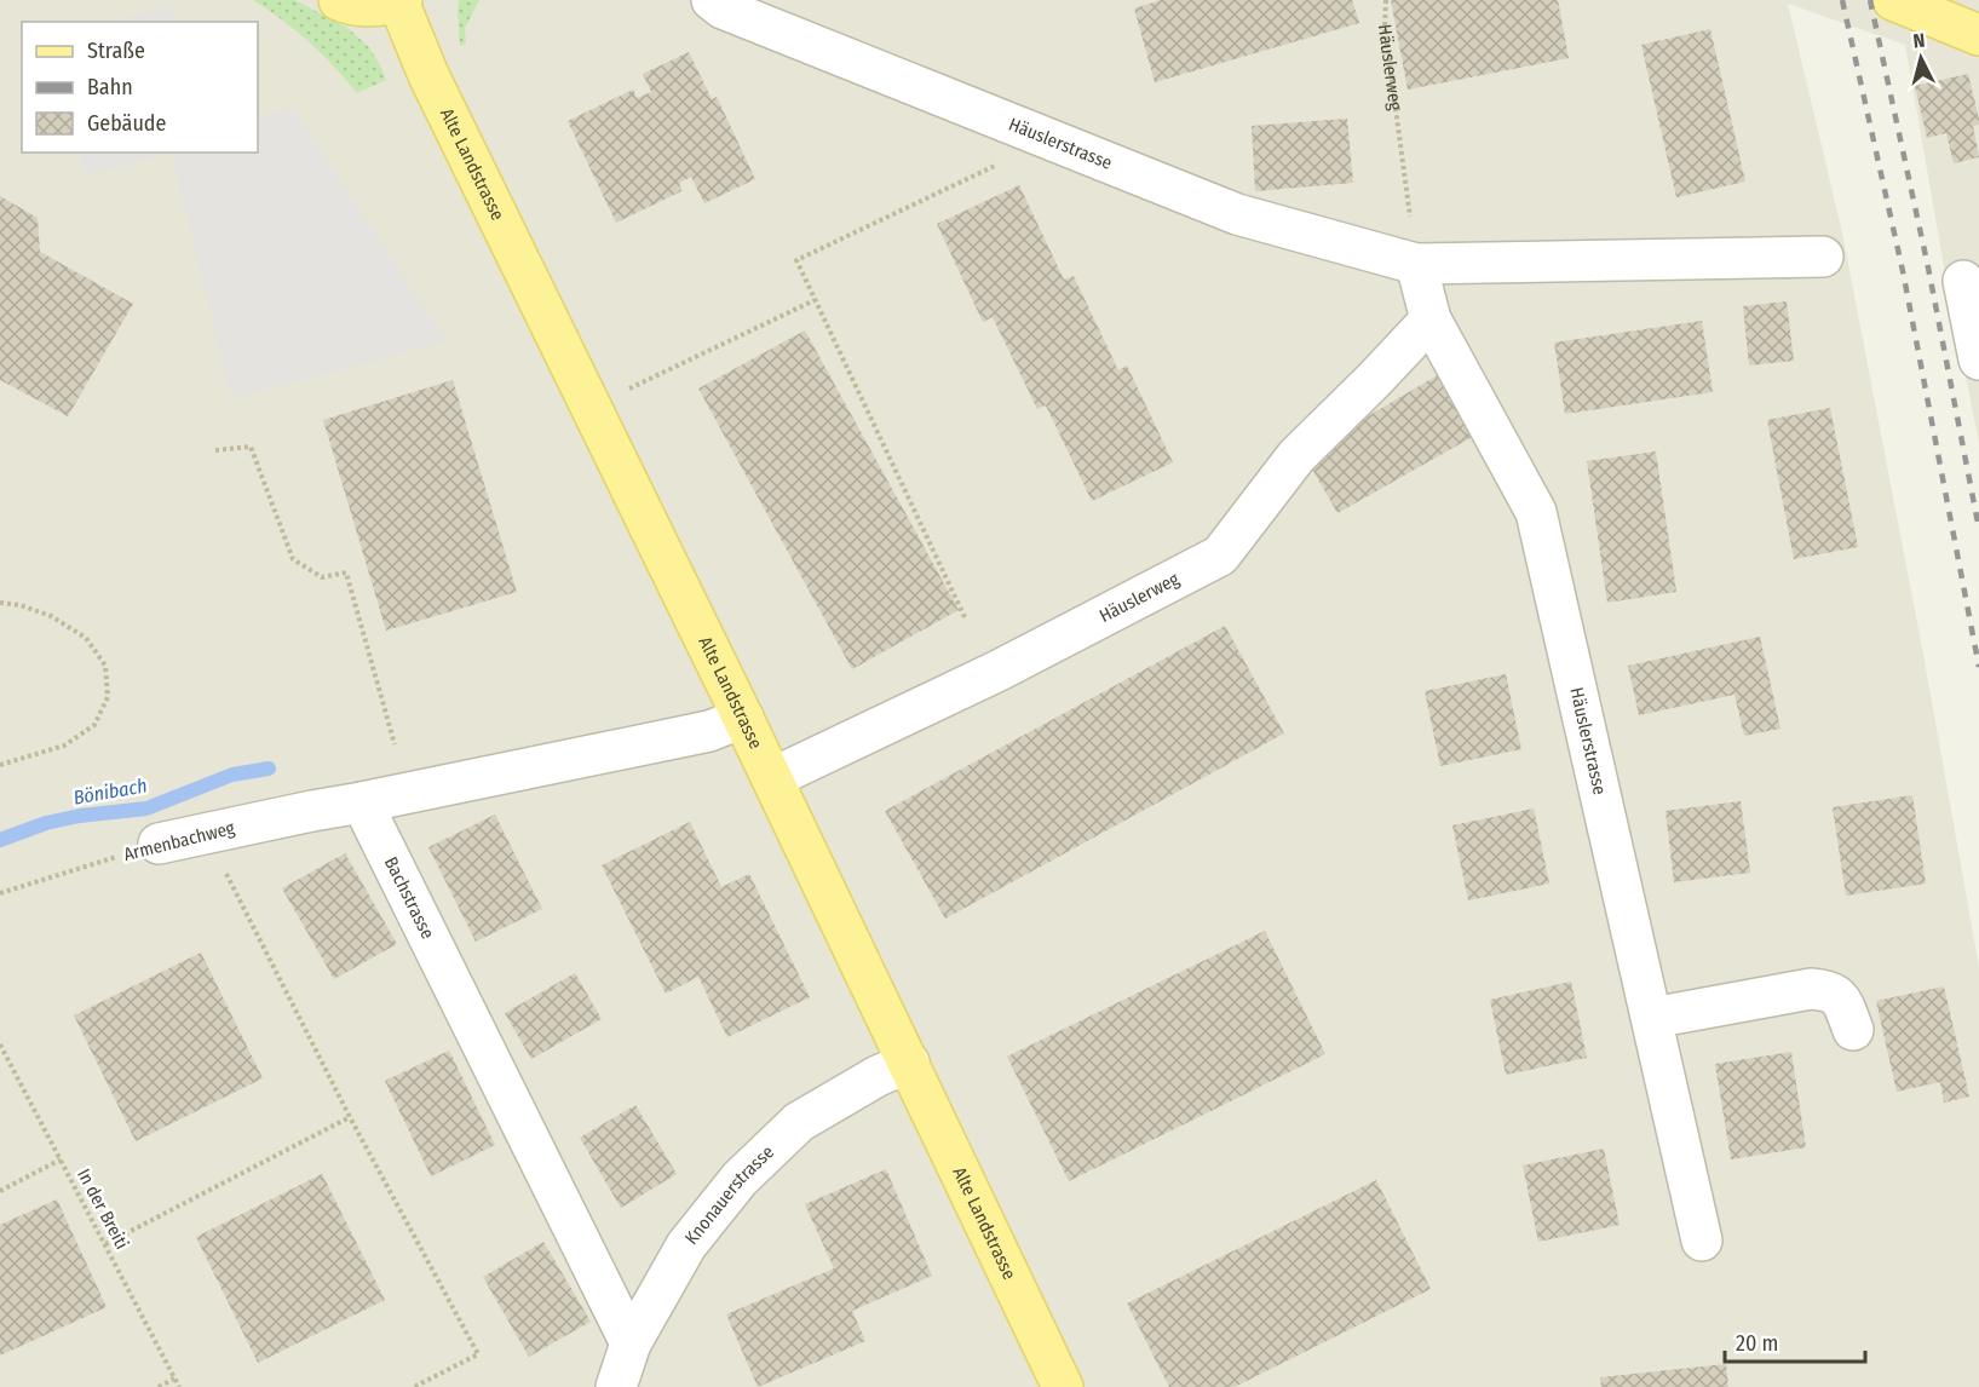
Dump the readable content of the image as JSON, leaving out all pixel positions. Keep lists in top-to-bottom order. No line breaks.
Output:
{"streets":{"main road":["Alte Landstrasse"],"street":["Häuslerweg","Häuslerstrasse","Armenbachweg","Bachstrasse","Knonauerstrasse"],"path":["In der Breiti"]},"crossings":[["Häuslerweg","Häuslerstrasse"],["Häuslerweg","Alte Landstrasse"],["Alte Landstrasse","Knonauerstrasse"],["Armenbachweg","Bachstrasse"],["Bachstrasse","Knonauerstrasse"]],"water":["Bönibach"],"legend":["Straße","Bahn","Gebäude"],"scale_bar":"20 m","north":"top"}
